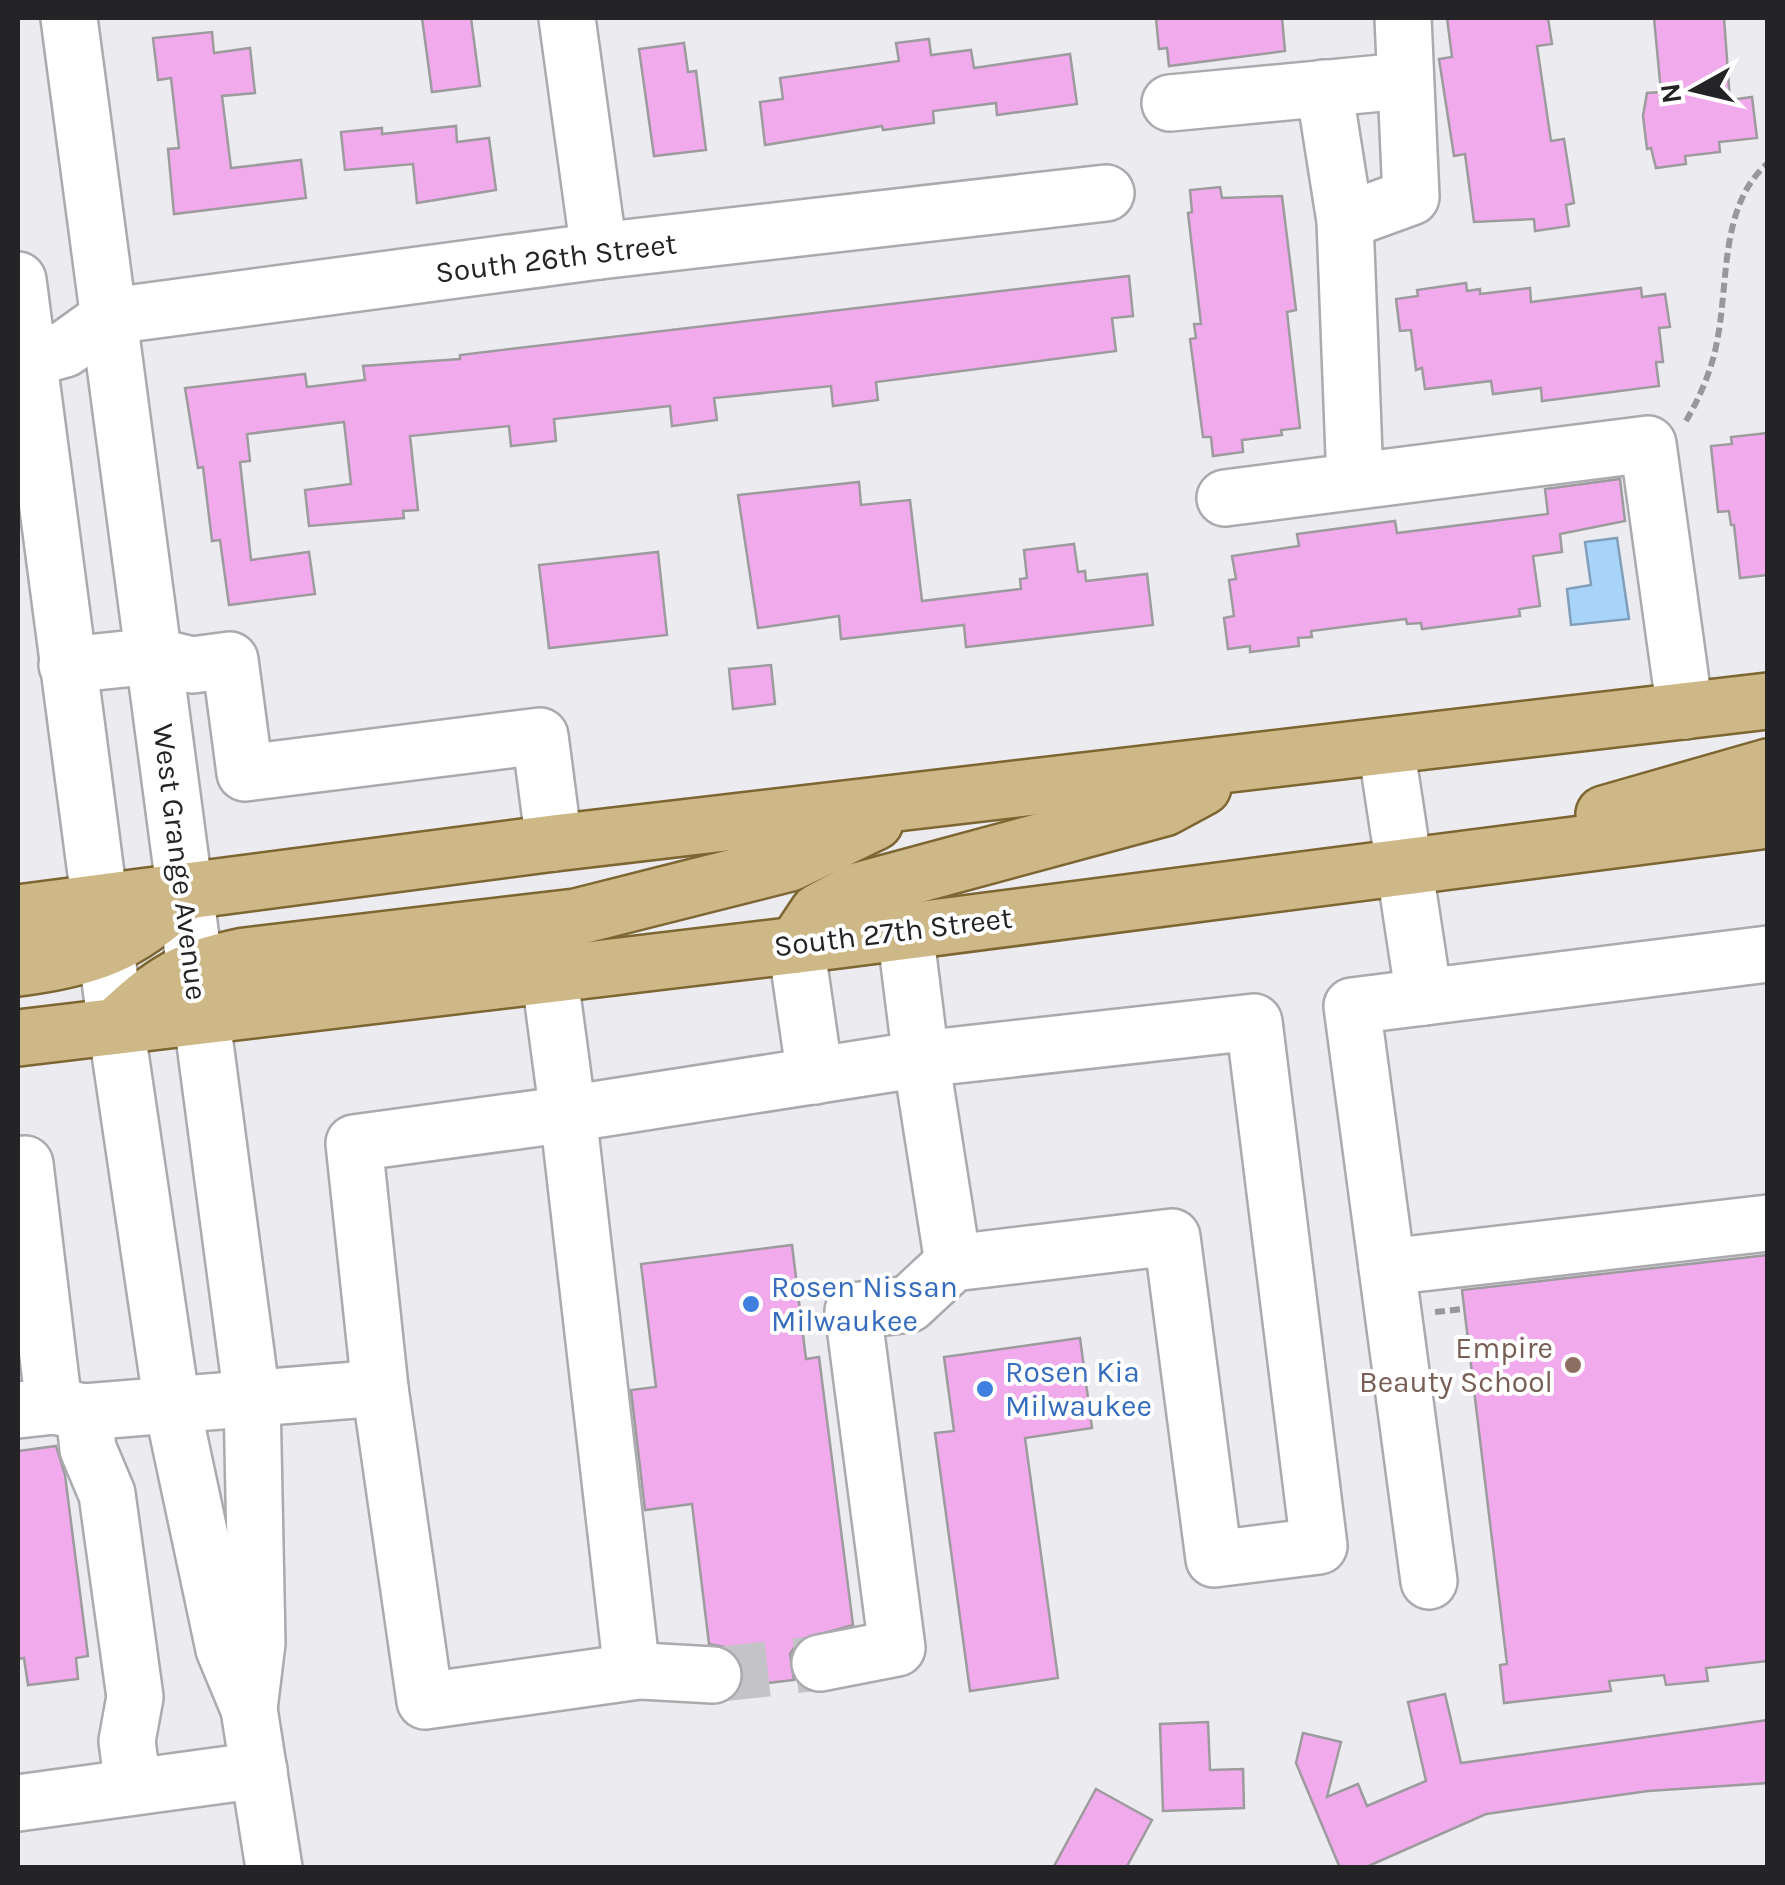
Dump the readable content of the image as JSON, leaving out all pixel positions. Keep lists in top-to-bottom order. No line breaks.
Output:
{"streets":{"main road":["South 27th Street"],"street":["South 26th Street","West Grange Avenue"]},"crossings":[["South 26th Street","West Grange Avenue"],["West Grange Avenue","South 27th Street"]],"places":["Rosen Nissan Milwaukee","Empire Beauty School","Rosen Kia Milwaukee"],"north":"left"}
